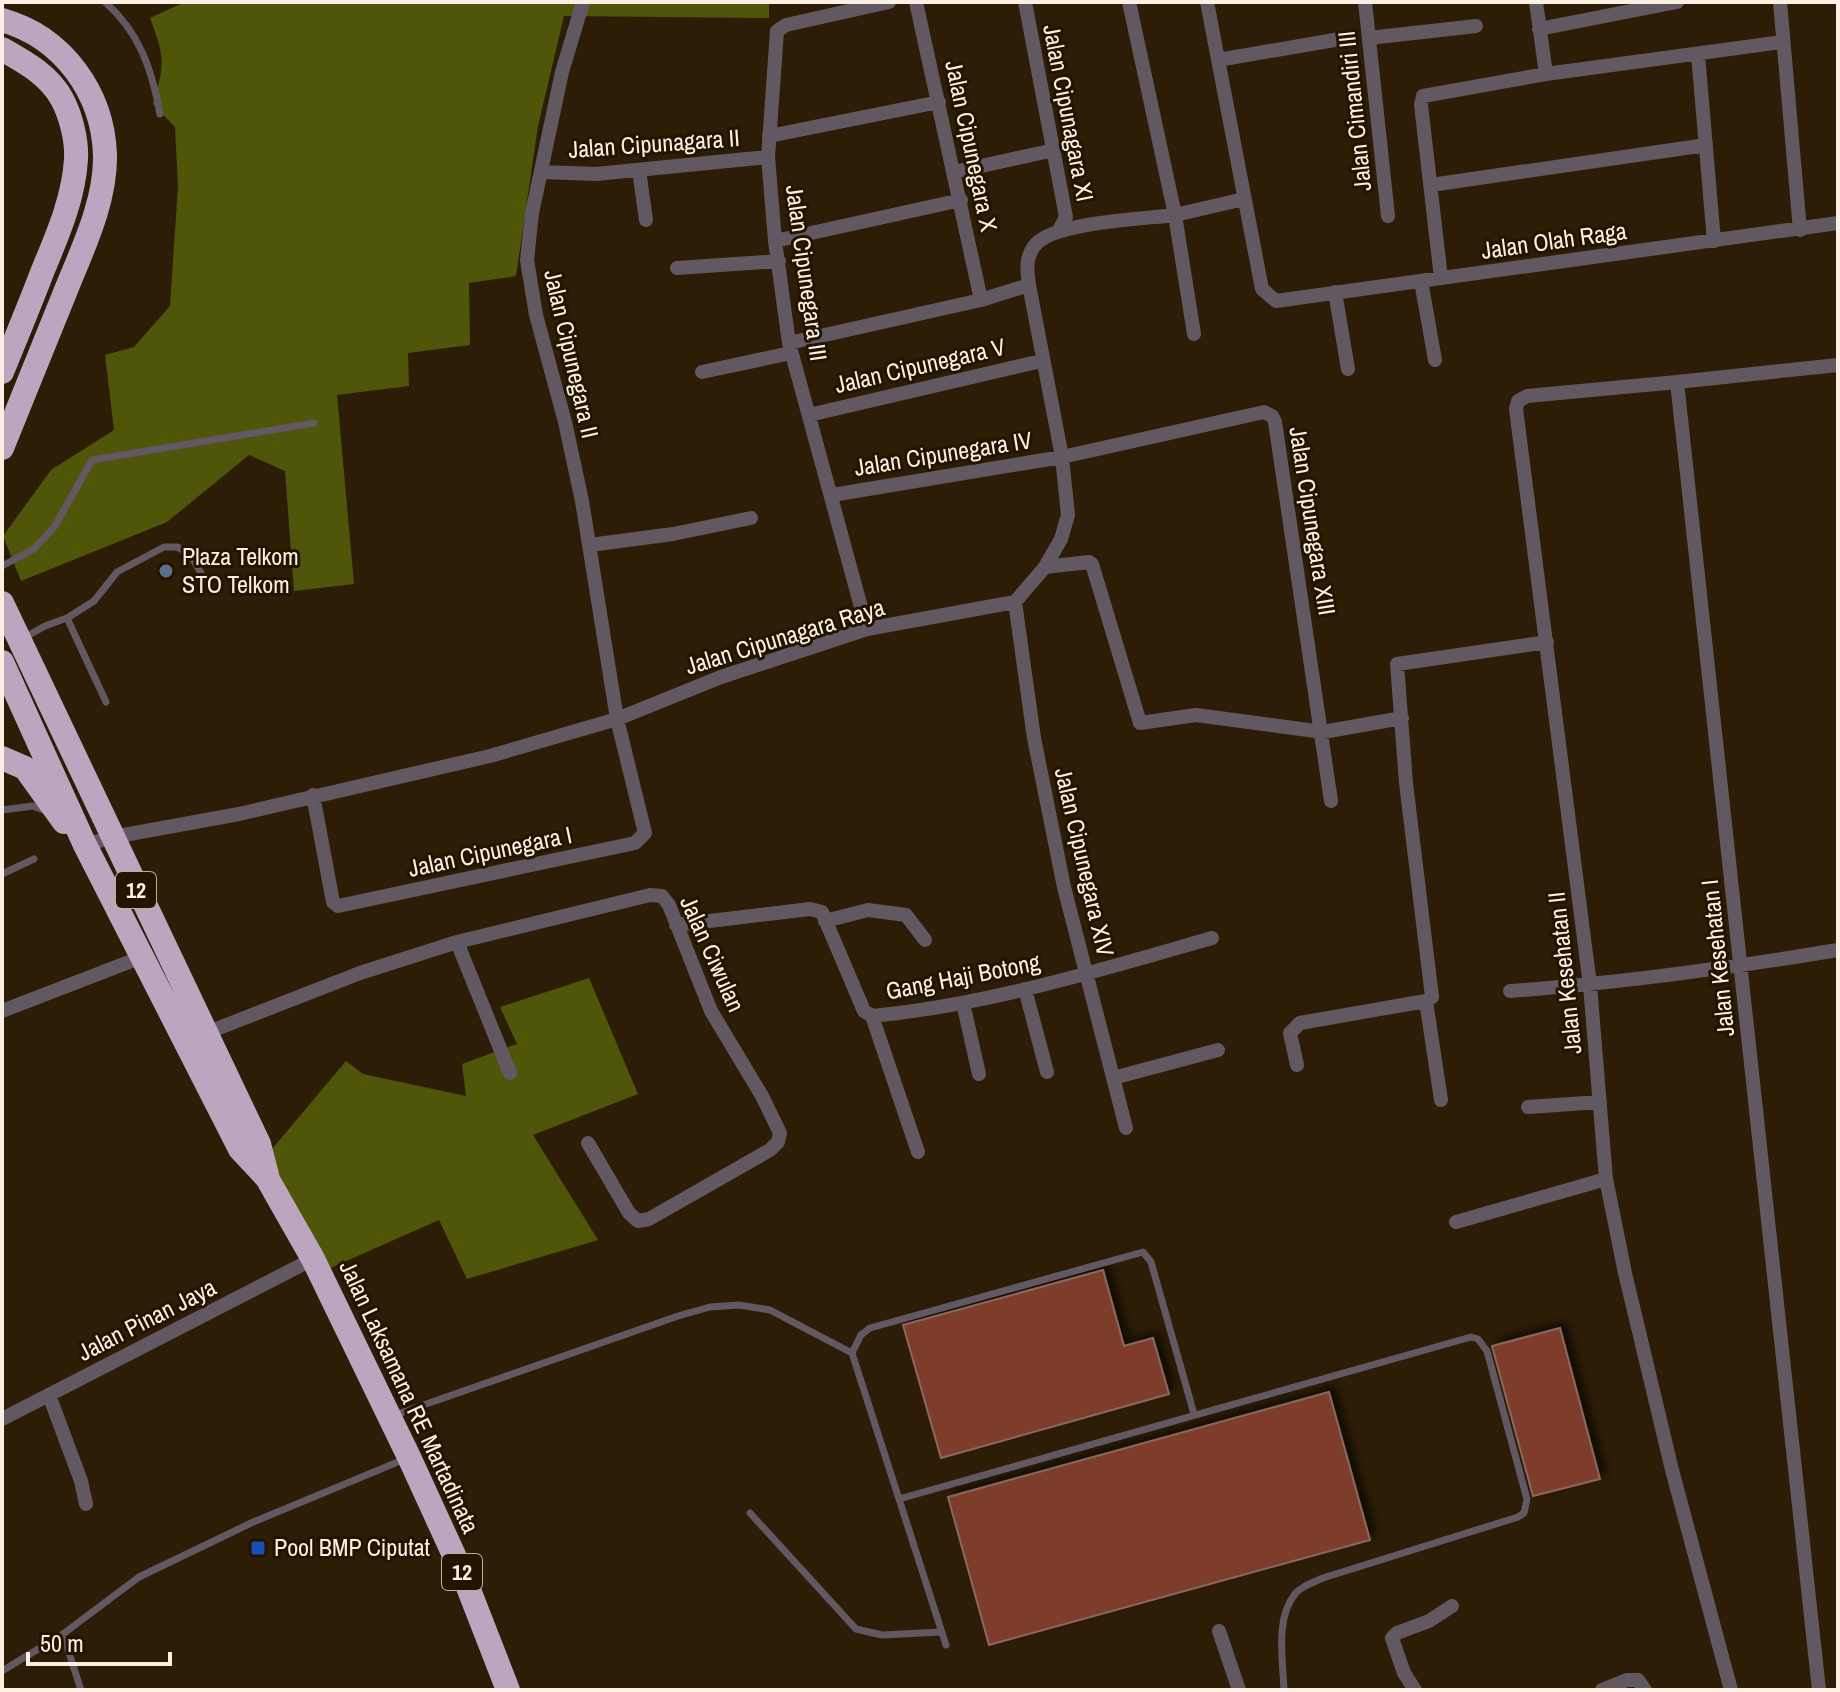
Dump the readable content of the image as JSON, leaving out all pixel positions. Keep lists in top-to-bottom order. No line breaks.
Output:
{"streets":{"highway":["12","Jalan Laksamana RE Martadinata"],"street":["Jalan Cimandiri III","Jalan Cipunagara XI","Jalan Cipunagara II","Jalan Cipunegara X","Jalan Olah Raga","Jalan Cipunegara III","Jalan Cipunegara II","Jalan Cipunegara V","Jalan Cipunegara IV","Jalan Cipunegara XIII","Jalan Cipunagara Raya","Jalan Cipunegara I","Jalan Cipunegara XIV","Jalan Ciwulan","Jalan Kesehatan I","Jalan Kesehatan II","Gang Haji Botong","Jalan Pinan Jaya"]},"crossings":[["Jalan Cipunagara II","Jalan Cipunegara III"],["Jalan Cipunagara II","Jalan Cipunegara II"],["Jalan Cipunegara III","Jalan Cipunegara V"],["Jalan Cipunegara III","Jalan Cipunegara IV"],["Jalan Cipunegara III","Jalan Cipunagara Raya"],["Jalan Cipunegara II","Jalan Cipunagara Raya"],["Jalan Cipunegara II","Jalan Cipunegara I"],["Jalan Cipunegara IV","Jalan Cipunegara XIII"],["Jalan Cipunagara Raya","Jalan Cipunegara I"],["Jalan Cipunagara Raya","Jalan Cipunegara XIV"],["Jalan Cipunagara Raya","Jalan Laksamana RE Martadinata"],["Jalan Cipunegara XIV","Gang Haji Botong"],["Jalan Ciwulan","Jalan Laksamana RE Martadinata"],["Jalan Kesehatan I","Jalan Kesehatan II"],["Jalan Pinan Jaya","Jalan Laksamana RE Martadinata"]],"places":{"other":["Plaza Telkom STO Telkom"],"transit":["Pool BMP Ciputat"]},"scale_bar":"50 m"}
